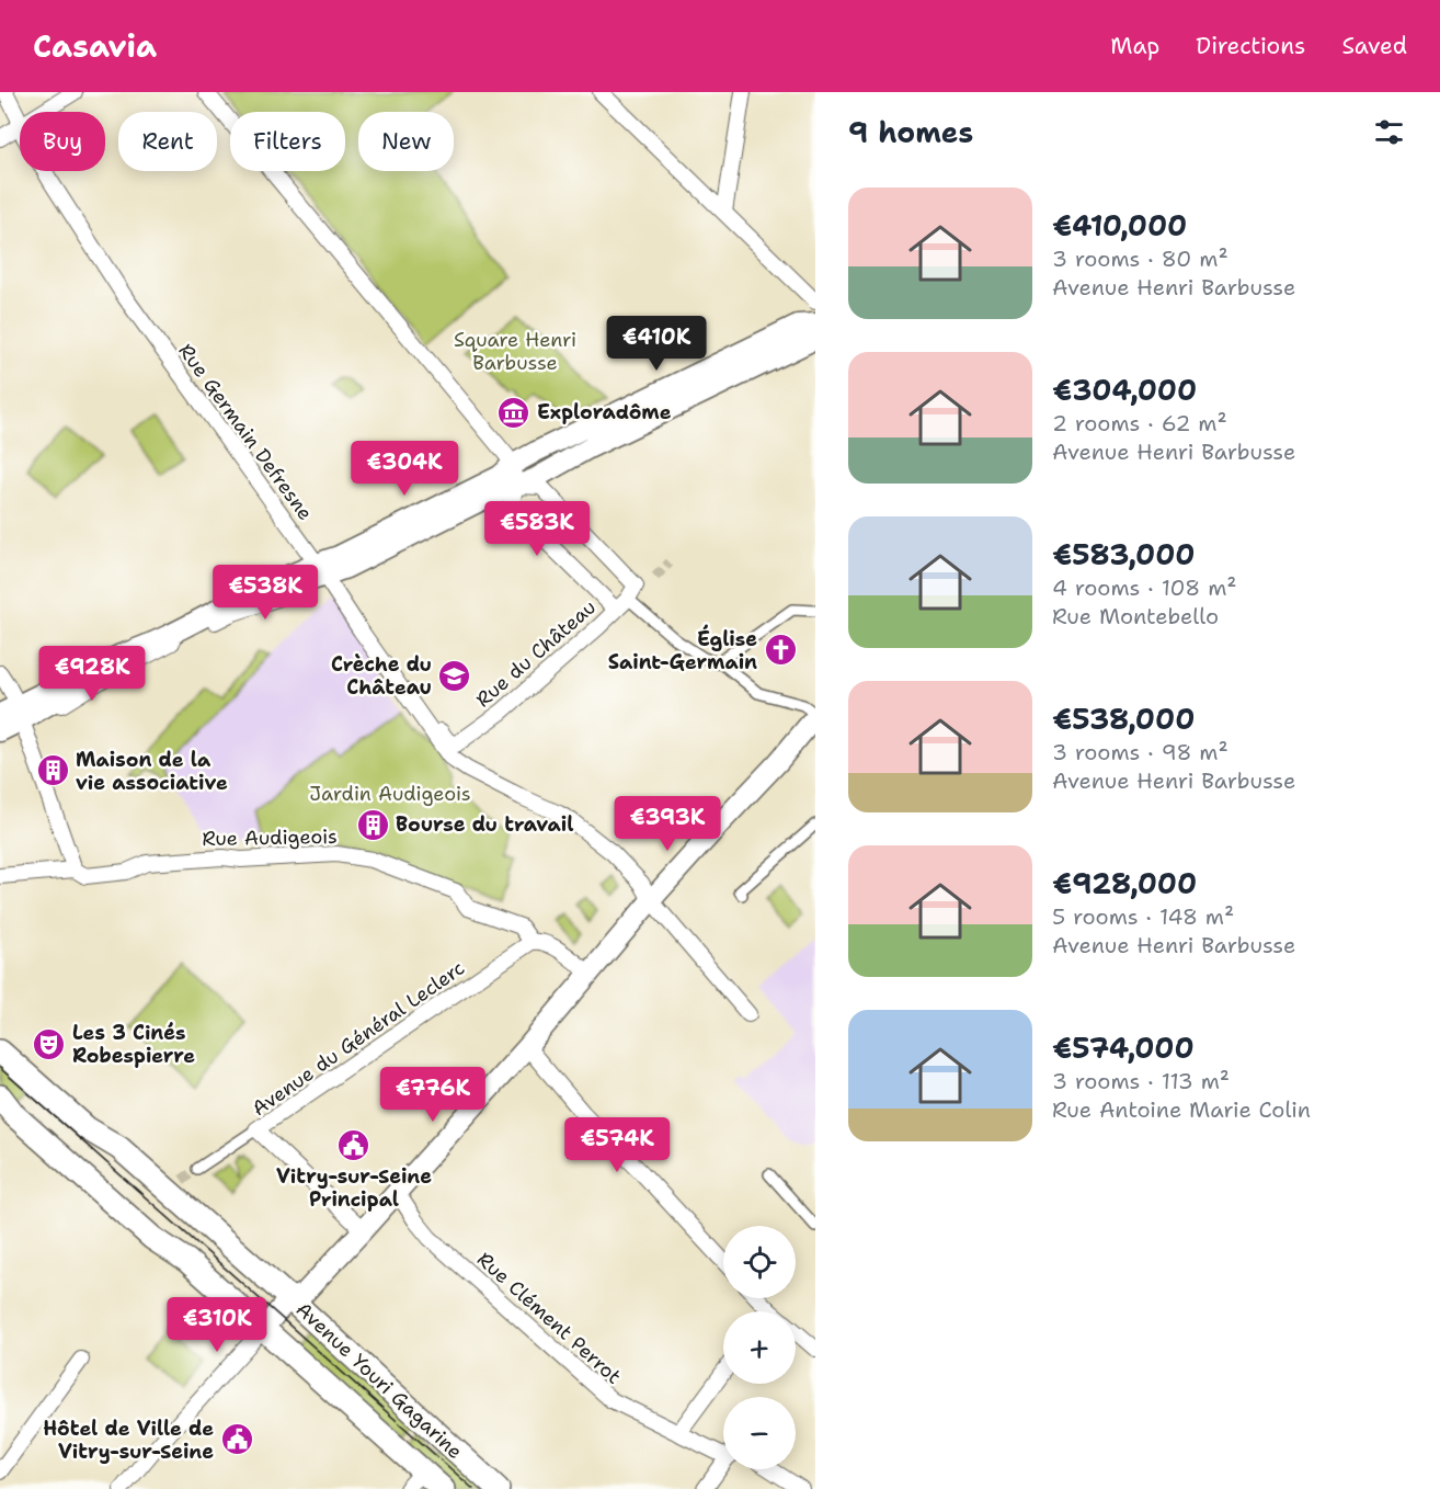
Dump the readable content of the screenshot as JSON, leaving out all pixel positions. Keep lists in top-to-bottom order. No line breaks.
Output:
{"streets":{"main road":["Avenue Youri Gagarine"],"street":["Rue Germain Defresne","Rue du Château","Rue Audigeois","Avenue du Général Leclerc","Rue Clément Perrot"]},"crossings":[["Rue Germain Defresne","Rue du Château"],["Rue Audigeois","Avenue du Général Leclerc"]],"parks":["Square Henri Barbusse","Jardin Audigeois"],"places":{"museum":["Exploradôme"],"church":["Église Saint-Germain"],"school or university":["Crèche du Château"],"building":["Maison de la vie associative","Bourse du travail"],"theatre":["Les 3 Cinés Robespierre"],"public building":["Vitry-sur-Seine Principal","Hôtel de Ville de Vitry-sur-Seine"]},"page":{"header":"Casavia","nav":["Map","Directions","Saved"],"heading":"9 homes","chip":["Buy","Rent","Filters","New"],"list":[{"name":"€410,000","note":"3 rooms · 80 m² · Avenue Henri Barbusse"},{"name":"€304,000","note":"2 rooms · 62 m² · Avenue Henri Barbusse"},{"name":"€583,000","note":"4 rooms · 108 m² · Rue Montebello"},{"name":"€538,000","note":"3 rooms · 98 m² · Avenue Henri Barbusse"},{"name":"€928,000","note":"5 rooms · 148 m² · Avenue Henri Barbusse"},{"name":"€574,000","note":"3 rooms · 113 m² · Rue Antoine Marie Colin"}],"price":["€410K","€304K","€583K","€538K","€928K","€393K","€776K","€574K","€310K"],"map_buttons":["+","−"]}}
